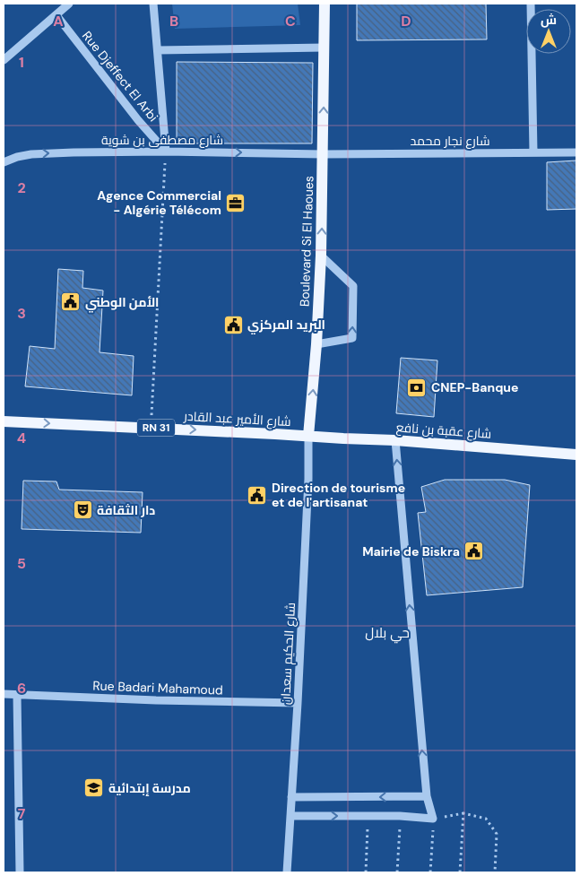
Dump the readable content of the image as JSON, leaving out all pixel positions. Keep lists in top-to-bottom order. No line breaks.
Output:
{"streets":{"main road":["Boulevard Si El Haoues","شارع الأمير عبد القادر","RN 31","شارع عقبة بن نافع"],"street":["Rue Djeffect El Arbi","شارع مصطفى بن شوية","شارع نجار محمد","شارع الحكيم سعدان","Rue Badari Mahamoud"]},"crossings":[["Rue Djeffect El Arbi","شارع مصطفى بن شوية"],["شارع مصطفى بن شوية","شارع نجار محمد"],["شارع مصطفى بن شوية","Boulevard Si El Haoues"],["شارع نجار محمد","Boulevard Si El Haoues"],["Boulevard Si El Haoues","شارع الأمير عبد القادر"],["Boulevard Si El Haoues","شارع عقبة بن نافع"],["Boulevard Si El Haoues","شارع الحكيم سعدان"],["شارع الأمير عبد القادر","شارع عقبة بن نافع"],["شارع الأمير عبد القادر","شارع الحكيم سعدان"],["شارع عقبة بن نافع","شارع الحكيم سعدان"],["شارع الحكيم سعدان","Rue Badari Mahamoud"]],"one_way":["شارع مصطفى بن شوية","Boulevard Si El Haoues","شارع الأمير عبد القادر"],"districts":["حي بلال"],"places":{"office":["Agence Commercial - Algérie Télécom"],"public building":["الأمن الوطني","البريد المركزي","Direction de tourisme et de l'artisanat","Mairie de Biskra"],"bank":["CNEP-Banque"],"theatre":["دار الثقافة"],"school or university":["مدرسة إبتدائية"]},"north":"top","grid":{"columns":["A","B","C","D"],"rows":["1","2","3","4","5","6","7"]}}
